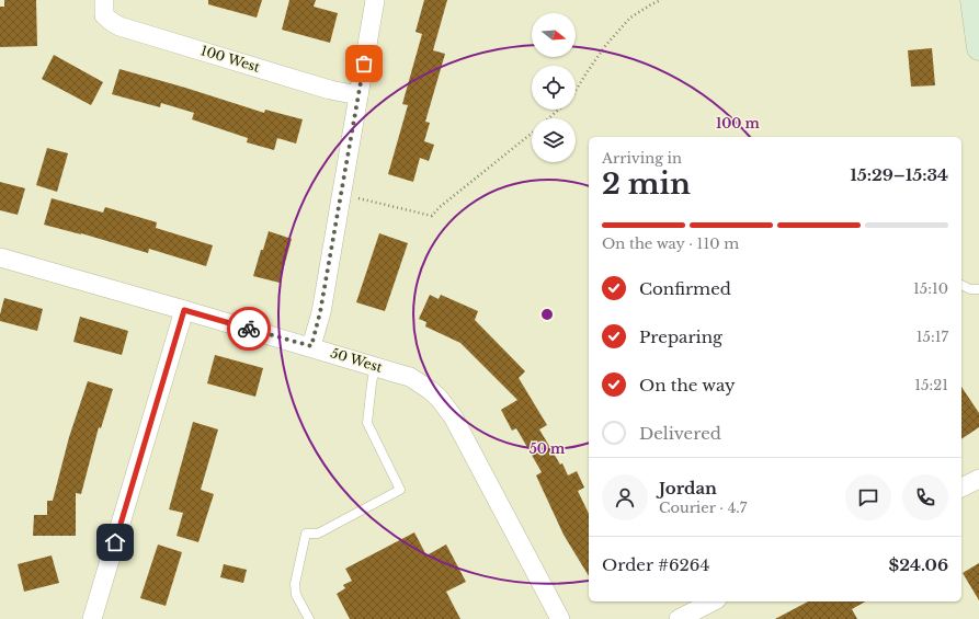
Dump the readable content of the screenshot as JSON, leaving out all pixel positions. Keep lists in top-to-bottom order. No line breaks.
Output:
{"streets":{"street":["100 West","50 West"]},"north":"right","page":{"heading":["2 min","Arriving in","15:29–15:34"],"panel":["Jordan","Courier · 4.7","Order #6264","$24.06"],"bar":"On the way · 110 m","list":[["Confirmed","15:10"],["Preparing","15:17"],["On the way","15:21"],"Delivered"]},"rings":["100 m","50 m"]}
